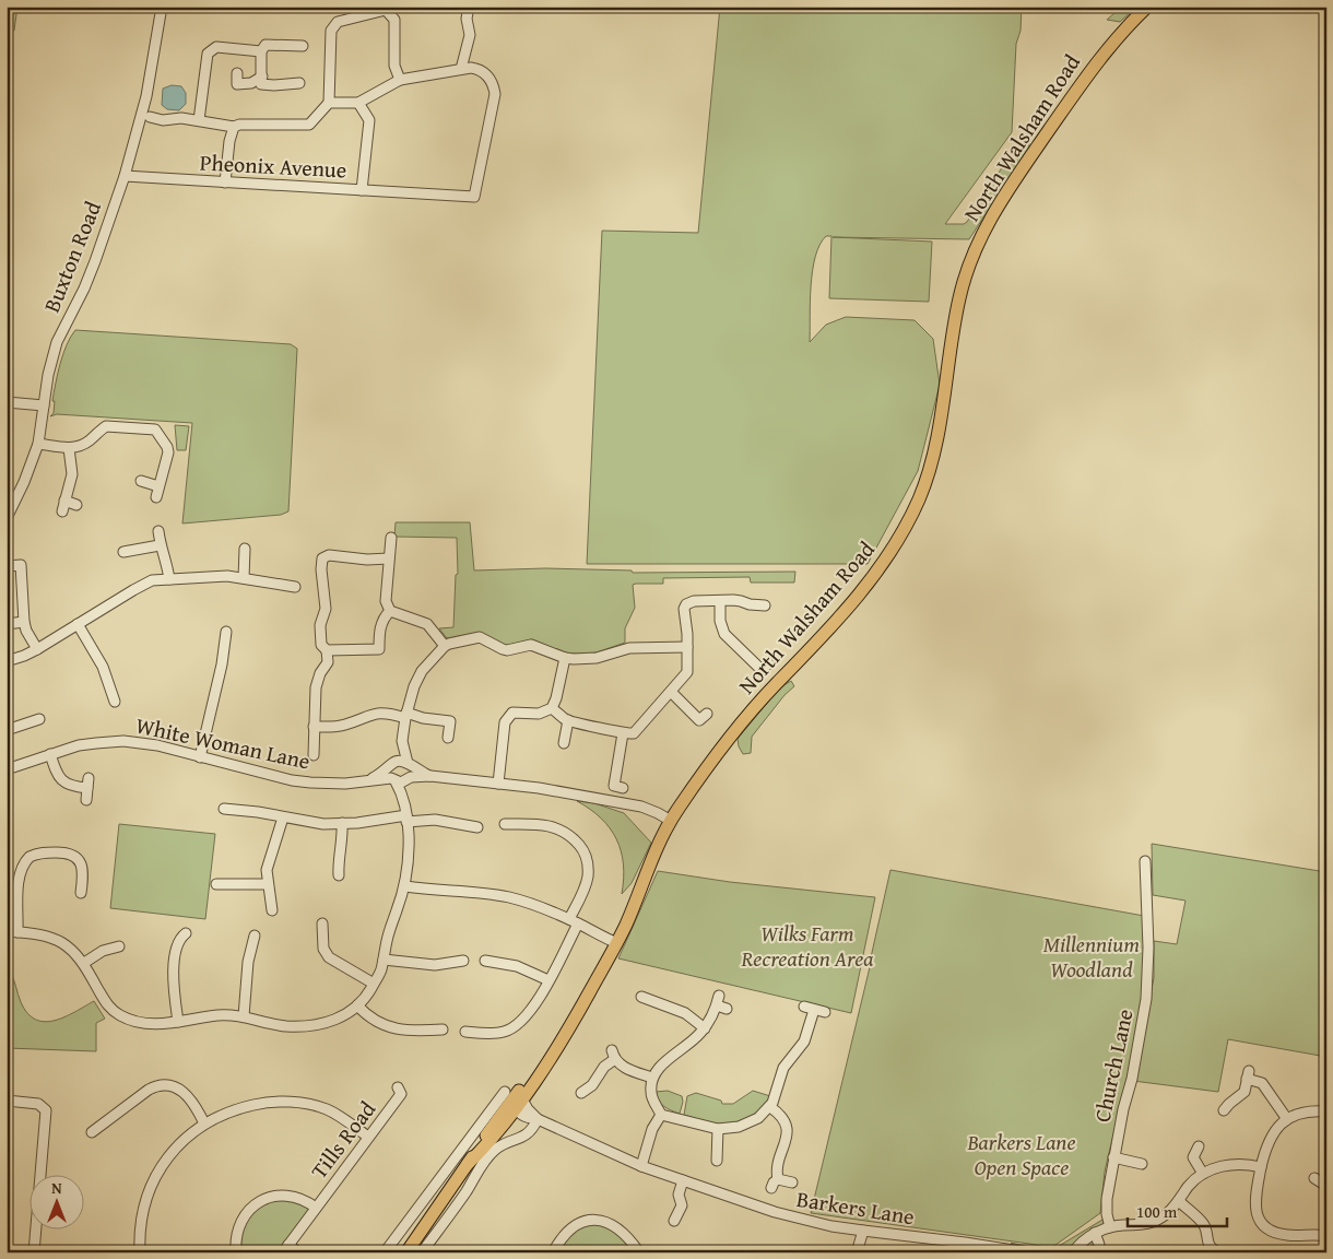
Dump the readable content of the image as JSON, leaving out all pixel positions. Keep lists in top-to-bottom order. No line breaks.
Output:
{"streets":{"main road":["North Walsham Road"],"street":["Pheonix Avenue","Buxton Road","White Woman Lane","Church Lane","Tills Road","Barkers Lane"]},"crossings":[["North Walsham Road","White Woman Lane"],["North Walsham Road","Barkers Lane"],["Pheonix Avenue","Buxton Road"]],"parks":["Wilks Farm Recreation Area","Millennium Woodland","Barkers Lane Open Space"],"scale_bar":"100 m","north":"top"}
